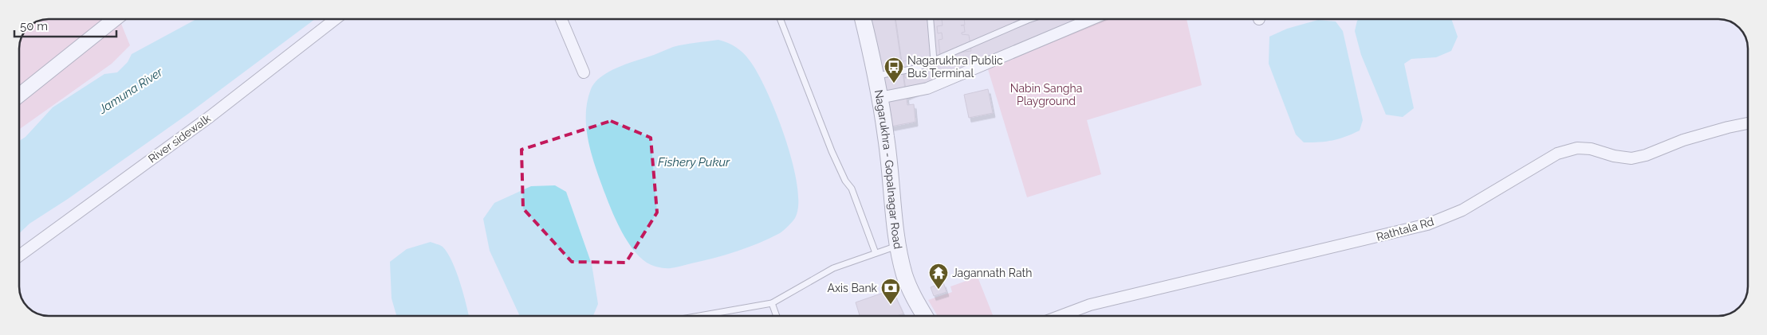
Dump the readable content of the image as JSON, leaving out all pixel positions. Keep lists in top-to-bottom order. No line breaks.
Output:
{"streets":{"main road":["Nagarukhra - Gopalnagar Road"],"street":["River sidewalk","Rathtala Rd"]},"water":["Jamuna River","Fishery Pukur"],"parks":["Nabin Sangha Playground"],"places":{"bus stop":["Nagarukhra Public Bus Terminal"],"temple":["Jagannath Rath"],"bank":["Axis Bank"]},"scale_bar":"50 m"}
